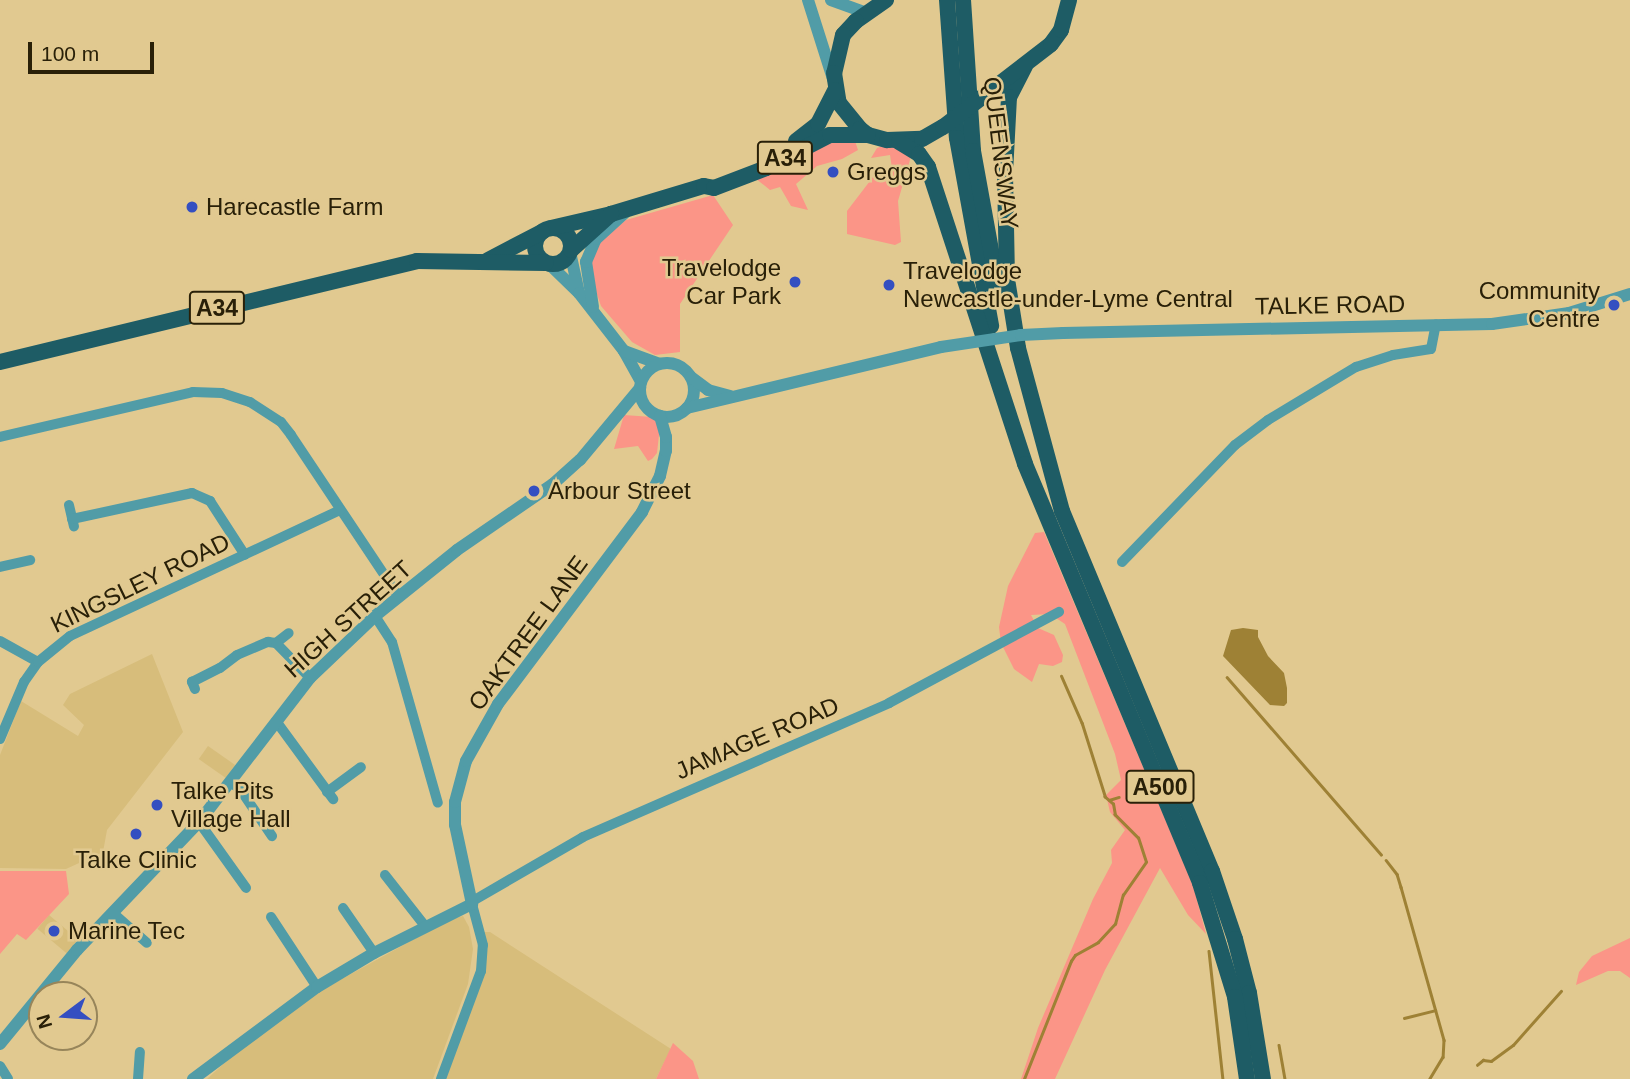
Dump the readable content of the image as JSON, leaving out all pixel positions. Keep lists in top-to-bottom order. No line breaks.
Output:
{"streets":{"highway":["QUEENSWAY","A34","A500"],"street":["TALKE ROAD","KINGSLEY ROAD","HIGH STREET","OAKTREE LANE","JAMAGE ROAD"]},"crossings":[["QUEENSWAY","A500"],["TALKE ROAD","HIGH STREET"],["TALKE ROAD","OAKTREE LANE"],["HIGH STREET","OAKTREE LANE"],["OAKTREE LANE","JAMAGE ROAD"]],"places":["Greggs","Harecastle Farm","Travelodge Car Park","Travelodge Newcastle-under-Lyme Central","Community Centre","Arbour Street","Talke Pits Village Hall","Talke Clinic","Marine Tec"],"scale_bar":"100 m","north":"left"}
